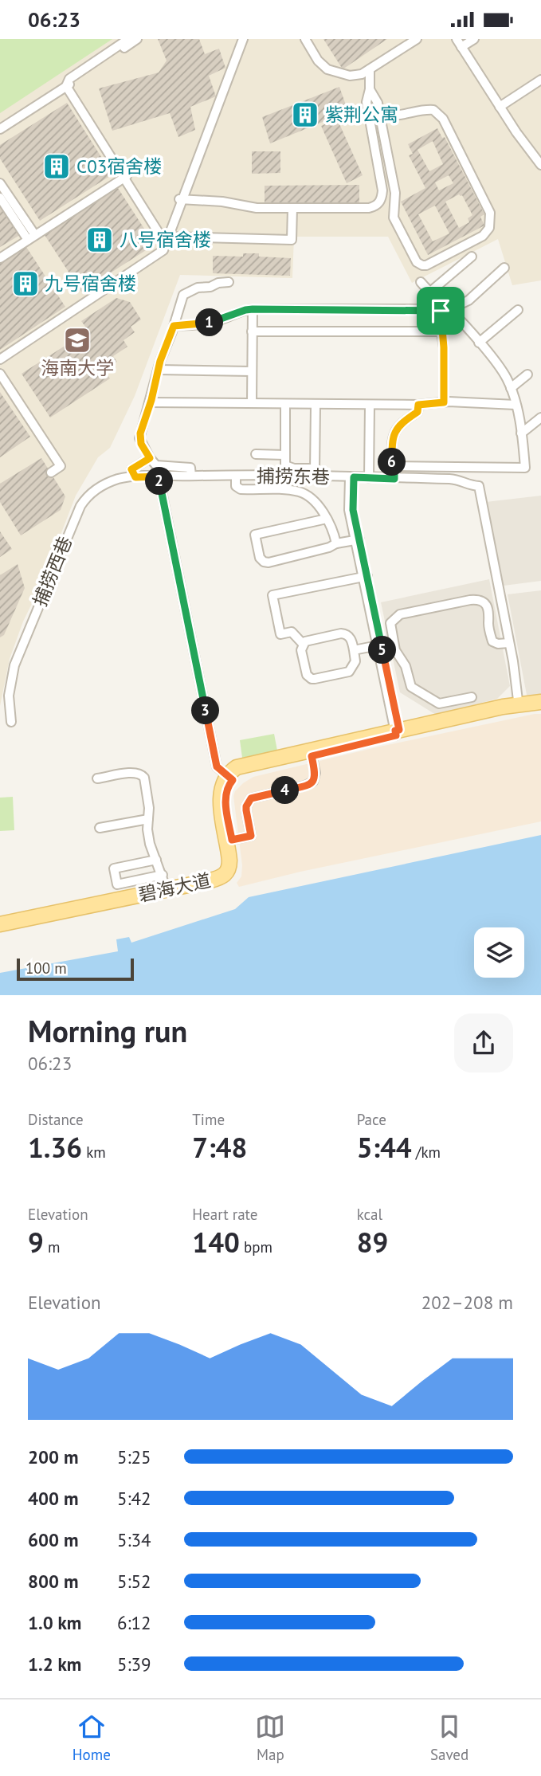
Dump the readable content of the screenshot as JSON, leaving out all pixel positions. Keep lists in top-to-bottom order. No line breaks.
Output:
{"streets":{"main road":["碧海大道"],"street":["捕捞东巷","捕捞西巷"]},"crossings":[["捕捞东巷","捕捞西巷"]],"places":{"building":["紫荆公寓","C03宿舍楼","八号宿舍楼","九号宿舍楼"],"school or university":["海南大学"]},"scale_bar":"100 m","page":{"status":"06:23","pins":["1","6","2","5","3","4"],"scale":"100 m","heading":["Morning run","06:23"],"stats":[["Distance","1.36 km"],["Time","7:48"],["Pace","5:44 /km"],["Elevation","9 m"],["Heart rate","140 bpm"],["kcal","89"]],"chart":["Elevation","202–208 m"],"list":[{"name":"200 m","note":"5:25"},{"name":"400 m","note":"5:42"},{"name":"600 m","note":"5:34"},{"name":"800 m","note":"5:52"},{"name":"1.0 km","note":"6:12"},{"name":"1.2 km","note":"5:39"}],"tabs":["Home","Map","Saved"]}}
